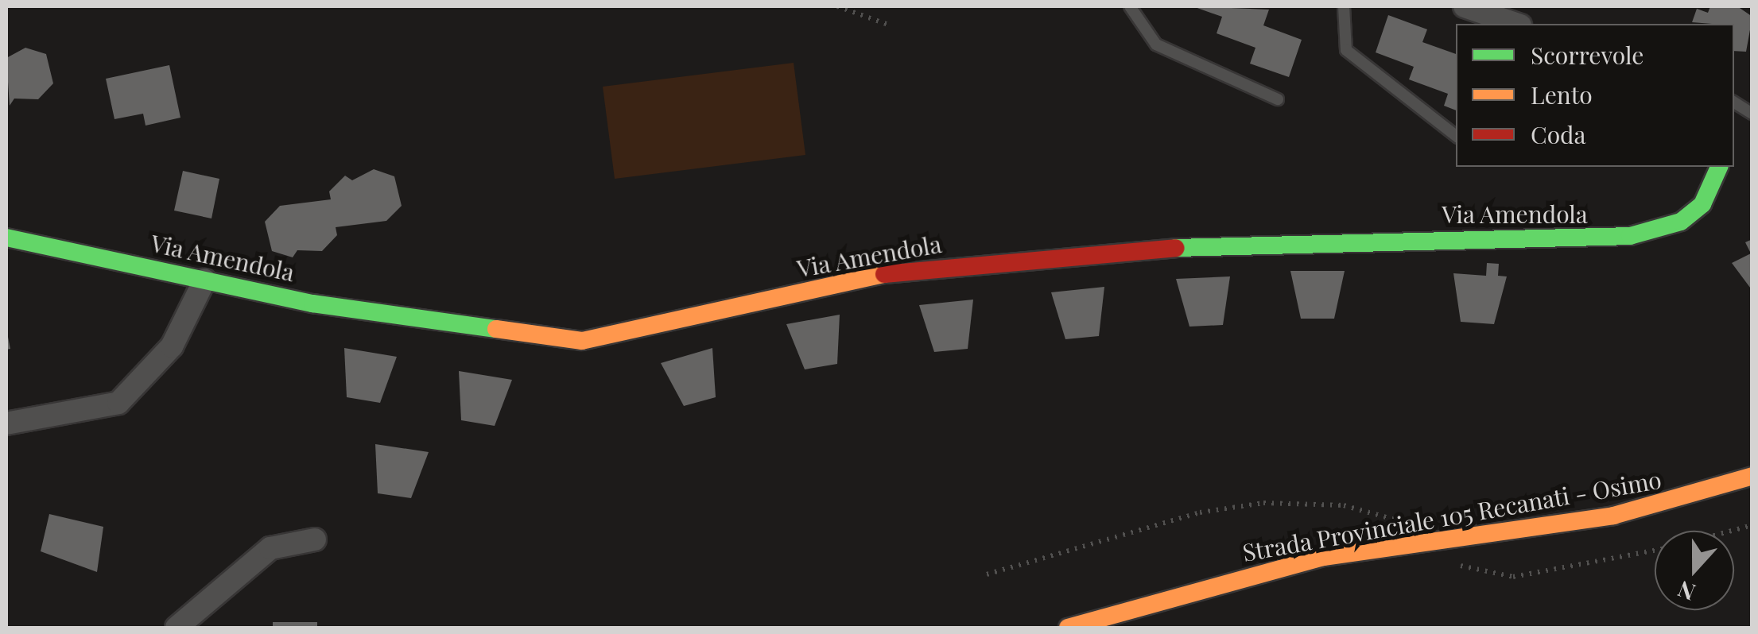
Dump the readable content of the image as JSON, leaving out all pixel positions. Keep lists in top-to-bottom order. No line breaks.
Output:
{"streets":{"street":["Via Amendola","Strada Provinciale 105 Recanati - Osimo"]},"legend":["Scorrevole","Lento","Coda"],"north":"bottom"}
